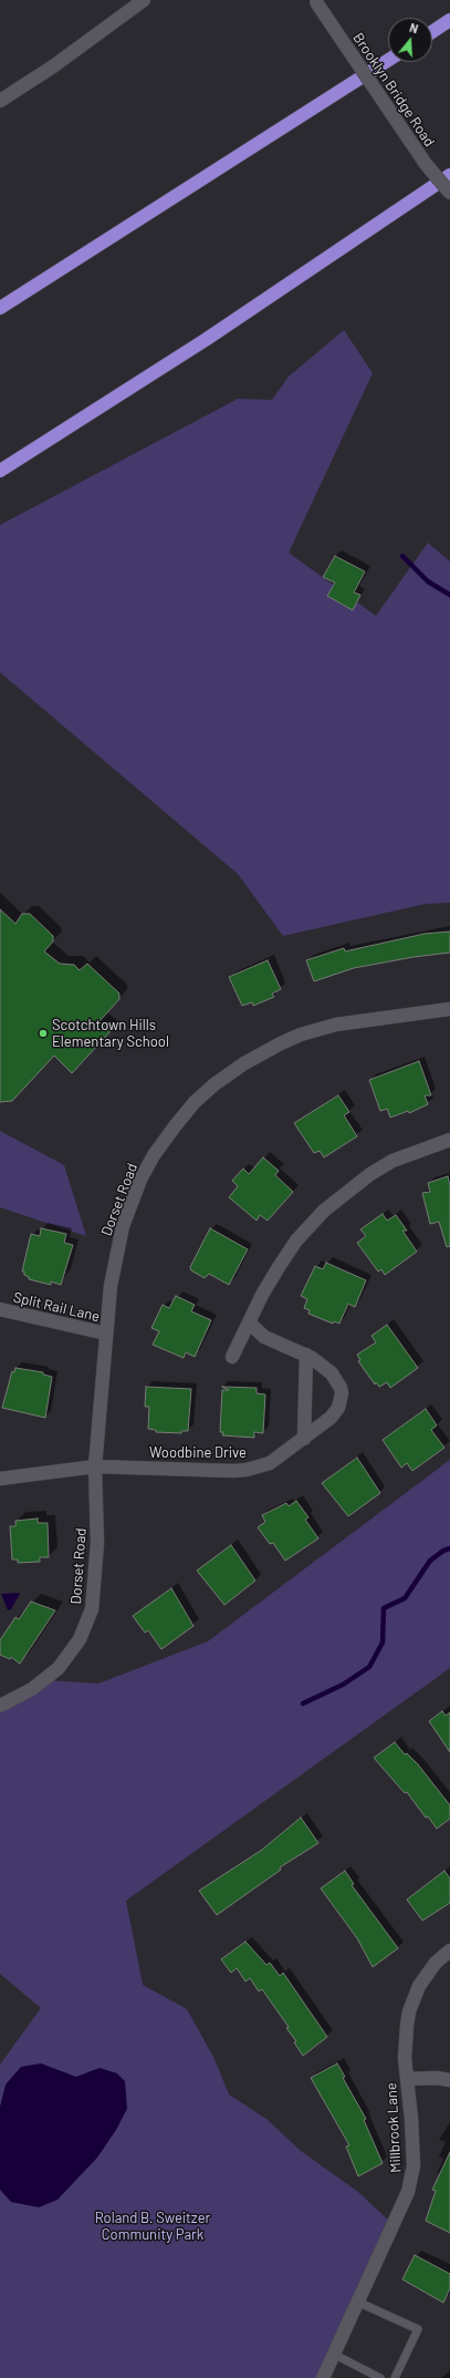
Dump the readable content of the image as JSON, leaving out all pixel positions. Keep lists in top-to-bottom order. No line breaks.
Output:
{"streets":{"street":["Brooklyn Bridge Road","Dorset Road","Split Rail Lane","Woodbine Drive","Millbrook Lane"]},"crossings":[["Dorset Road","Split Rail Lane"],["Dorset Road","Woodbine Drive"]],"parks":["Roland B. Sweitzer Community Park"],"places":["Scotchtown Hills Elementary School"],"north":"top"}
